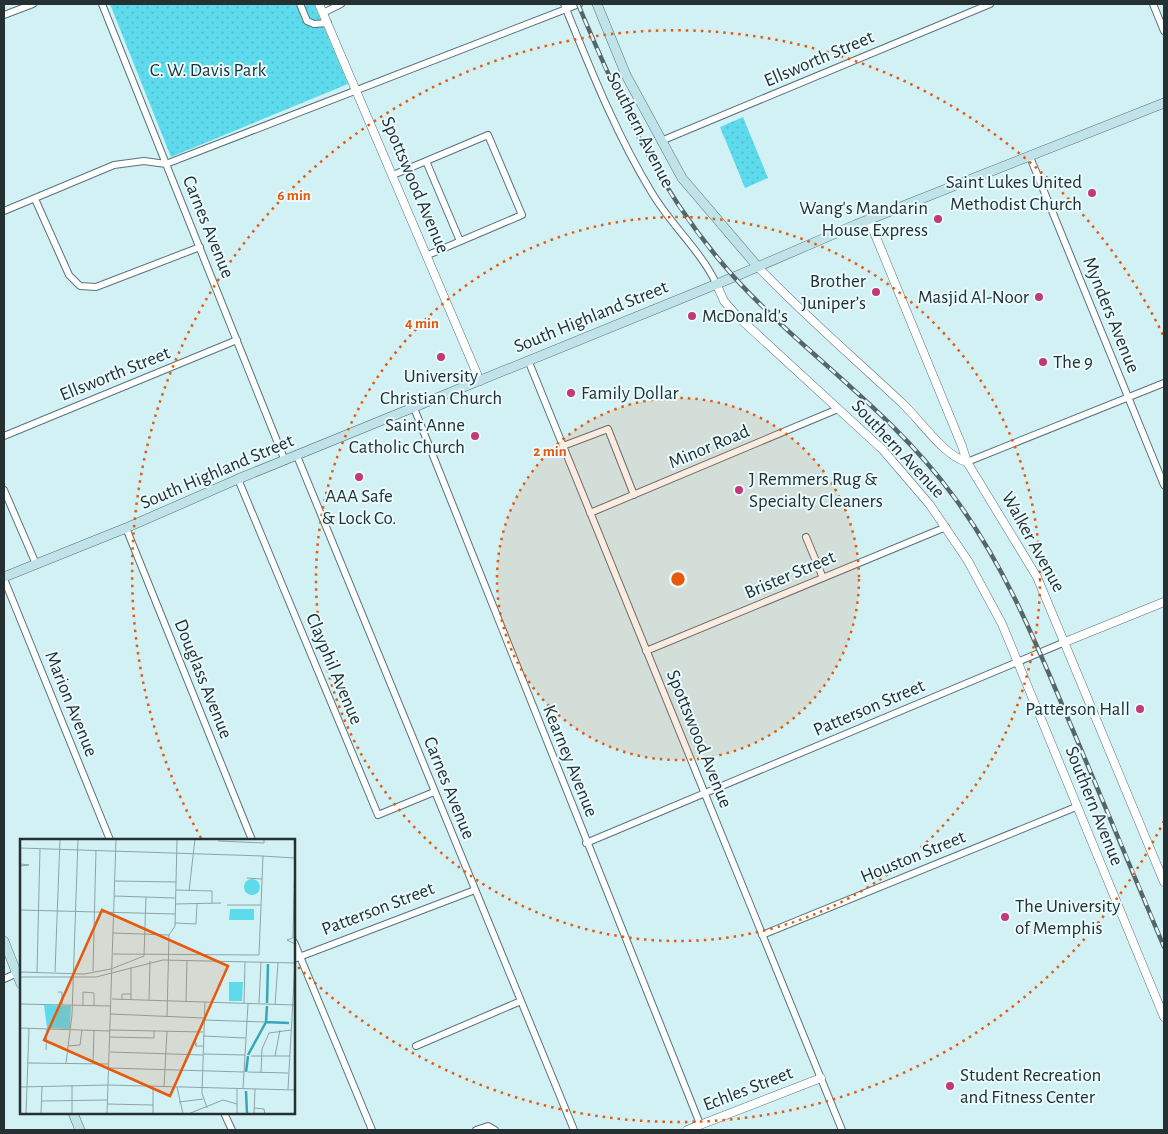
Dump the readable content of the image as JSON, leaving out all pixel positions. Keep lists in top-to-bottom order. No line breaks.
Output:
{"streets":{"main road":["Southern Avenue","South Highland Street"],"street":["Ellsworth Street","Spottswood Avenue","Carnes Avenue","Mynders Avenue","Minor Road","Walker Avenue","Brister Street","Clayphil Avenue","Douglass Avenue","Marion Avenue","Patterson Street","Kearney Avenue","Houston Street","Echles Street"]},"crossings":[["Ellsworth Street","Southern Avenue"],["Ellsworth Street","Carnes Avenue"],["Southern Avenue","South Highland Street"],["Southern Avenue","Minor Road"],["Southern Avenue","Walker Avenue"],["Southern Avenue","Brister Street"],["Southern Avenue","Patterson Street"],["Southern Avenue","Houston Street"],["Spottswood Avenue","South Highland Street"],["Spottswood Avenue","Minor Road"],["Spottswood Avenue","Brister Street"],["Spottswood Avenue","Patterson Street"],["Spottswood Avenue","Houston Street"],["Spottswood Avenue","Echles Street"],["Carnes Avenue","South Highland Street"],["Carnes Avenue","Clayphil Avenue"],["Carnes Avenue","Patterson Street"],["Mynders Avenue","South Highland Street"],["South Highland Street","Walker Avenue"],["South Highland Street","Clayphil Avenue"],["South Highland Street","Douglass Avenue"],["South Highland Street","Marion Avenue"],["South Highland Street","Kearney Avenue"],["Walker Avenue","Patterson Street"],["Patterson Street","Kearney Avenue"],["Kearney Avenue","Echles Street"]],"parks":["C. W. Davis Park"],"places":["Saint Lukes United Methodist Church","Wang's Mandarin House Express","Brother Juniper’s","Masjid Al-Noor","McDonald's","University Christian Church","The 9","Family Dollar","Saint Anne Catholic Church","AAA Safe & Lock Co.","J Remmers Rug & Specialty Cleaners","Patterson Hall","The University of Memphis","Student Recreation and Fitness Center"],"rings":["6 min","4 min","2 min"]}
